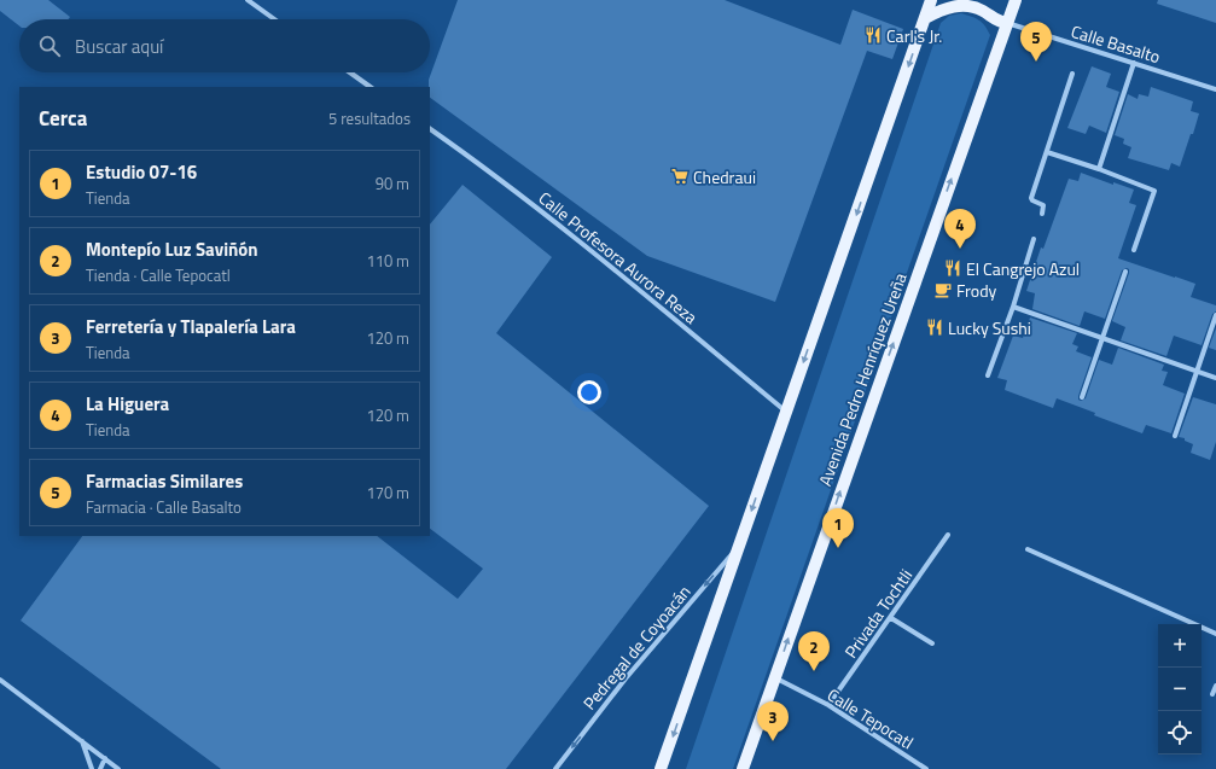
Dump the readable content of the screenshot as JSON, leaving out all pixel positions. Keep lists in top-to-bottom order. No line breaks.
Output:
{"streets":{"main road":["Avenida Pedro Henríquez Ureña"],"street":["Calle Basalto","Calle Profesora Aurora Reza","Privada Tochtli","Pedregal de Coyoacán","Calle Tepocatl"]},"crossings":[["Calle Basalto","Avenida Pedro Henríquez Ureña"],["Avenida Pedro Henríquez Ureña","Calle Tepocatl"],["Privada Tochtli","Calle Tepocatl"]],"one_way":["Pedregal de Coyoacán"],"places":{"restaurant":["Carl's Jr.","El Cangrejo Azul","Lucky Sushi"],"supermarket":["Chedraui"],"cafe":["Frody"]},"page":{"search":"Buscar aquí","pins":["5","4","1","2","3"],"heading":["Cerca","5 resultados"],"list":[{"mark":"1","name":"Estudio 07-16","note":"Tienda","value":"90 m"},{"mark":"2","name":"Montepío Luz Saviñón","note":"Tienda · Calle Tepocatl","value":"110 m"},{"mark":"3","name":"Ferretería y Tlapalería Lara","note":"Tienda","value":"120 m"},{"mark":"4","name":"La Higuera","note":"Tienda","value":"120 m"},{"mark":"5","name":"Farmacias Similares","note":"Farmacia · Calle Basalto","value":"170 m"}],"map_buttons":["+","−"]}}
